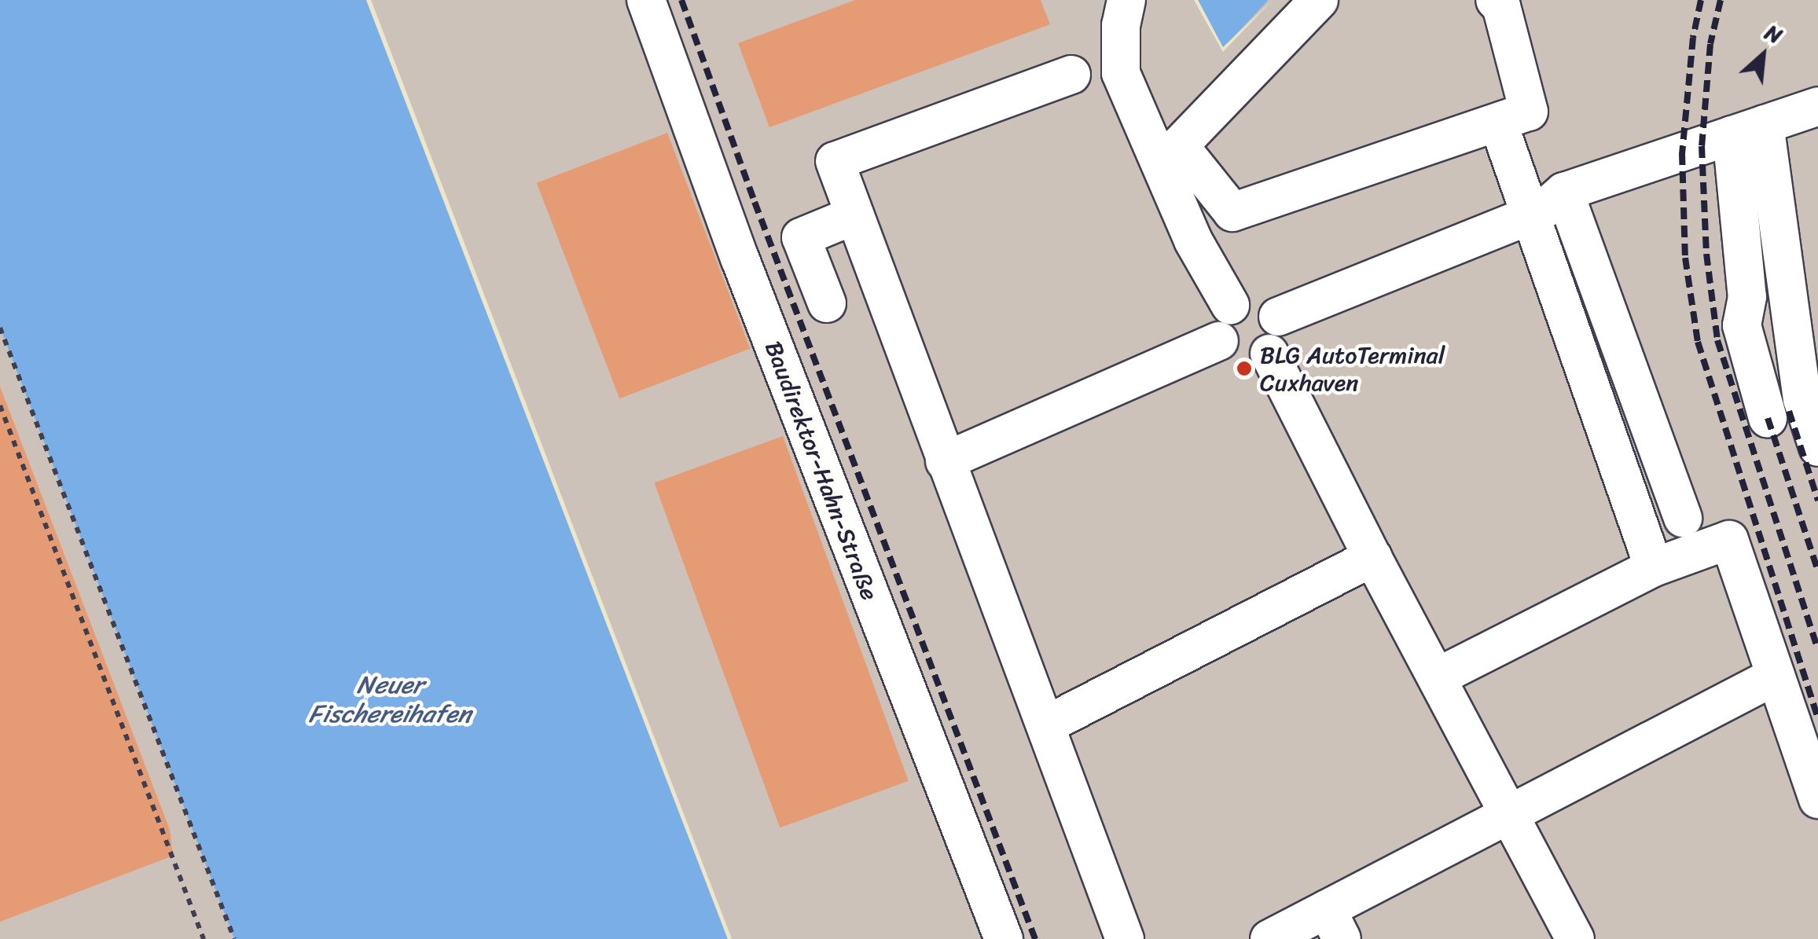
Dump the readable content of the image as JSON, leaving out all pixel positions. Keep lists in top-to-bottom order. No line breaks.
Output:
{"streets":{"street":["Baudirektor-Hahn-Straße"]},"water":["Neuer Fischereihafen"],"places":["BLG AutoTerminal Cuxhaven"],"north":"top right"}
